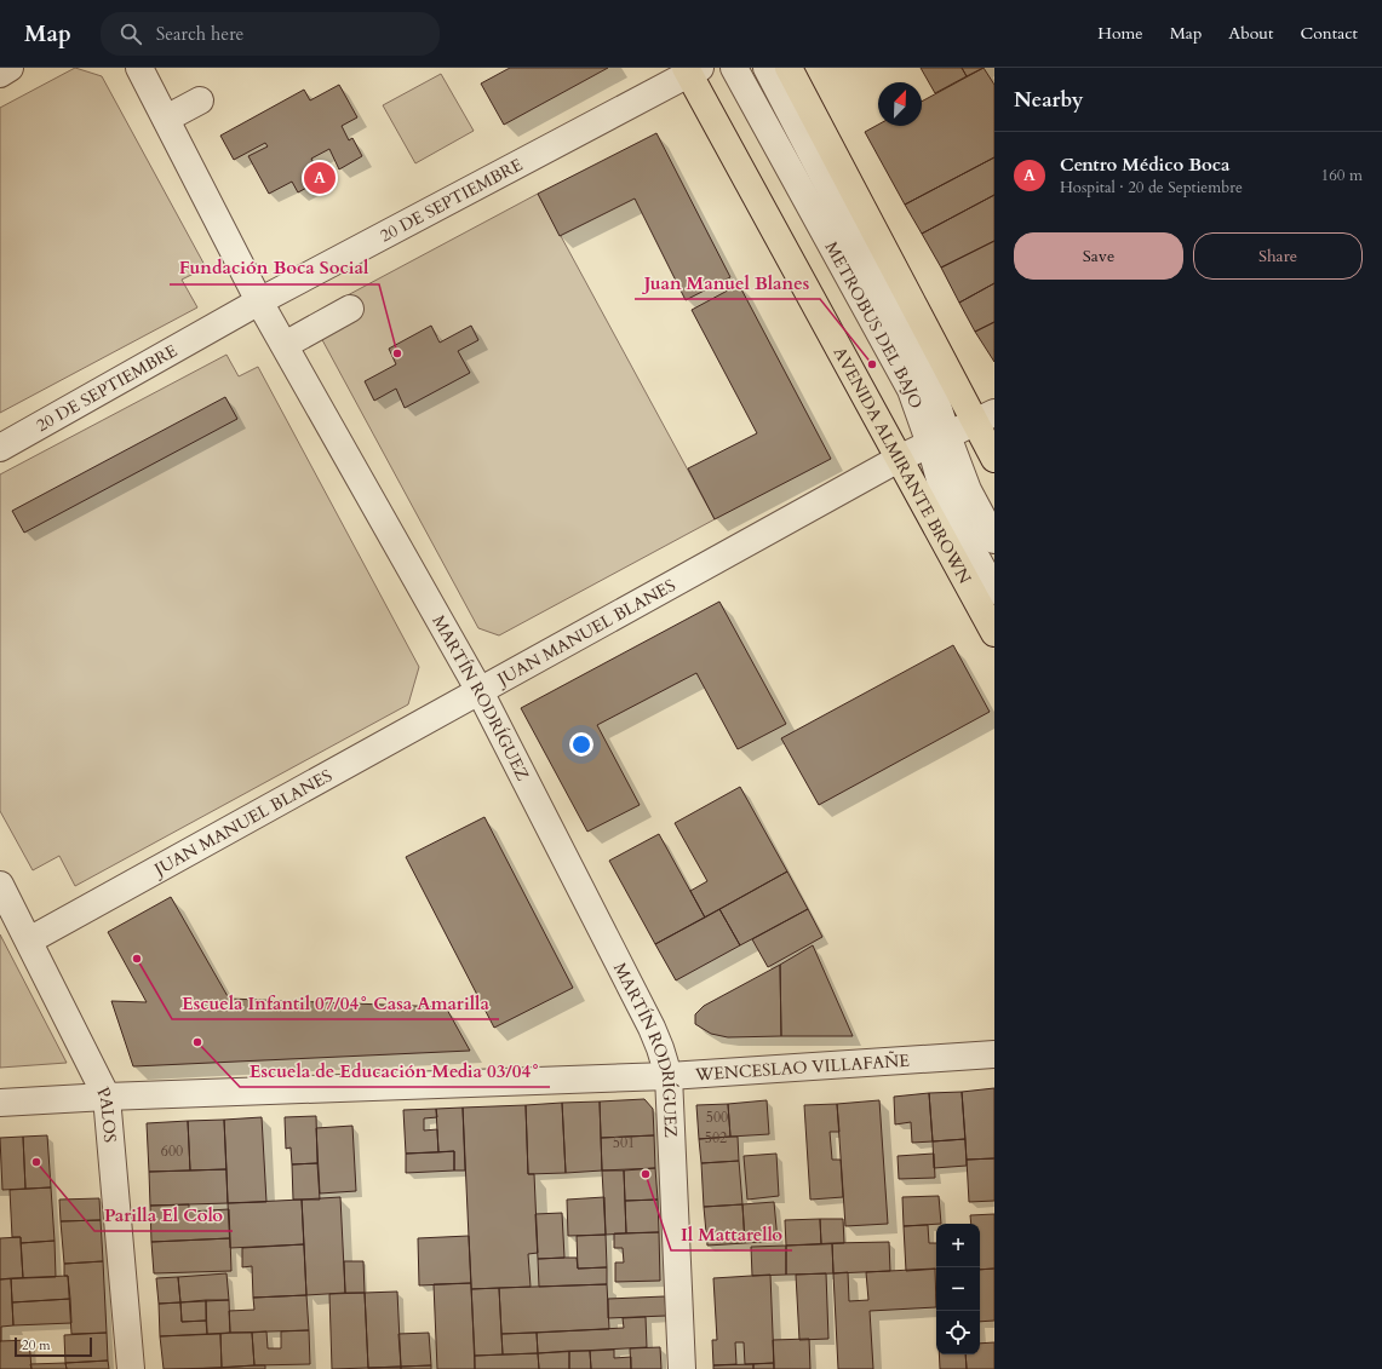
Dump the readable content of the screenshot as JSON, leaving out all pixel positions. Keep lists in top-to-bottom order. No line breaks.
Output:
{"streets":{"main road":["AVENIDA ALMIRANTE BROWN"],"street":["20 DE SEPTIEMBRE","METROBUS DEL BAJO","JUAN MANUEL BLANES","MARTÍN RODRÍGUEZ","WENCESLAO VILLAFAÑE","PALOS"]},"crossings":[["20 DE SEPTIEMBRE","AVENIDA ALMIRANTE BROWN"],["20 DE SEPTIEMBRE","MARTÍN RODRÍGUEZ"],["METROBUS DEL BAJO","JUAN MANUEL BLANES"],["AVENIDA ALMIRANTE BROWN","JUAN MANUEL BLANES"],["JUAN MANUEL BLANES","MARTÍN RODRÍGUEZ"],["JUAN MANUEL BLANES","PALOS"],["MARTÍN RODRÍGUEZ","WENCESLAO VILLAFAÑE"],["WENCESLAO VILLAFAÑE","PALOS"]],"places":["Fundación Boca Social","Juan Manuel Blanes","Escuela Infantil 07/04° Casa Amarilla","Escuela de Educación Media 03/04°","Parilla El Colo","Il Mattarello"],"house_numbers":["500","502","501","600"],"scale_bar":"20 m","north":"top right","page":{"header":"Map","search":"Search here","nav":["Home","Map","About","Contact"],"heading":"Nearby","list":[{"mark":"A","name":"Centro Médico Boca","note":"Hospital · 20 de Septiembre","value":"160 m"}],"pins":"A","buttons":["Save","Share"],"map_buttons":["+","−"],"scale":"20 m"}}
